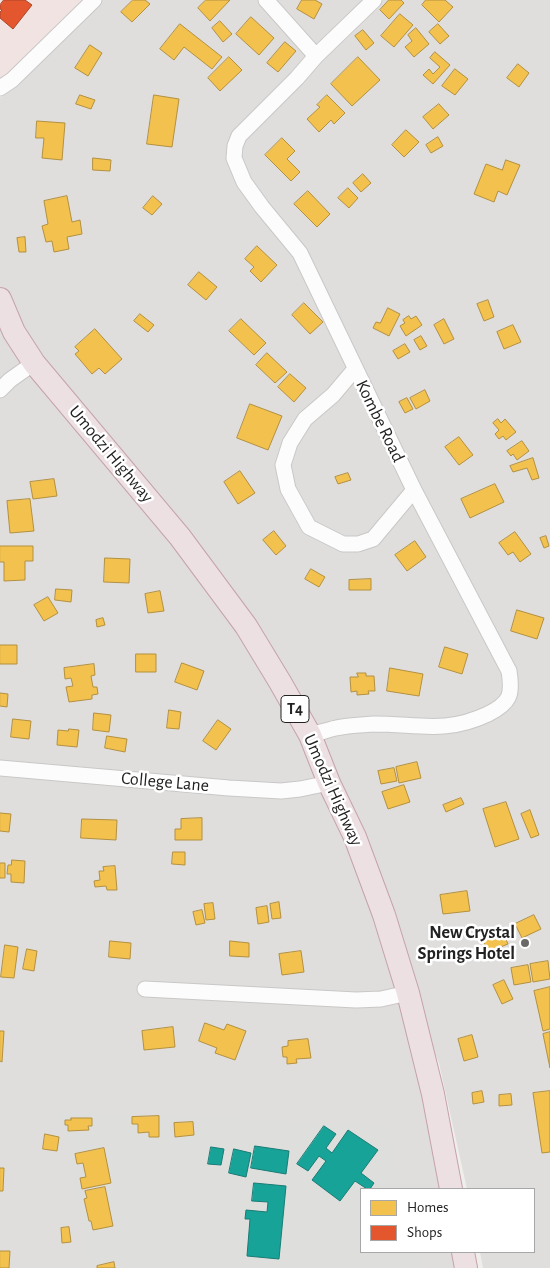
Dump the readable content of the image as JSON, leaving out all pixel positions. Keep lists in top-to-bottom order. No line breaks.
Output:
{"streets":{"highway":["Umodzi Highway","T4"],"street":["Kombe Road","College Lane"]},"crossings":[["Kombe Road","Umodzi Highway"],["Umodzi Highway","College Lane"]],"places":["New Crystal Springs Hotel"],"legend":["Homes","Shops"]}
